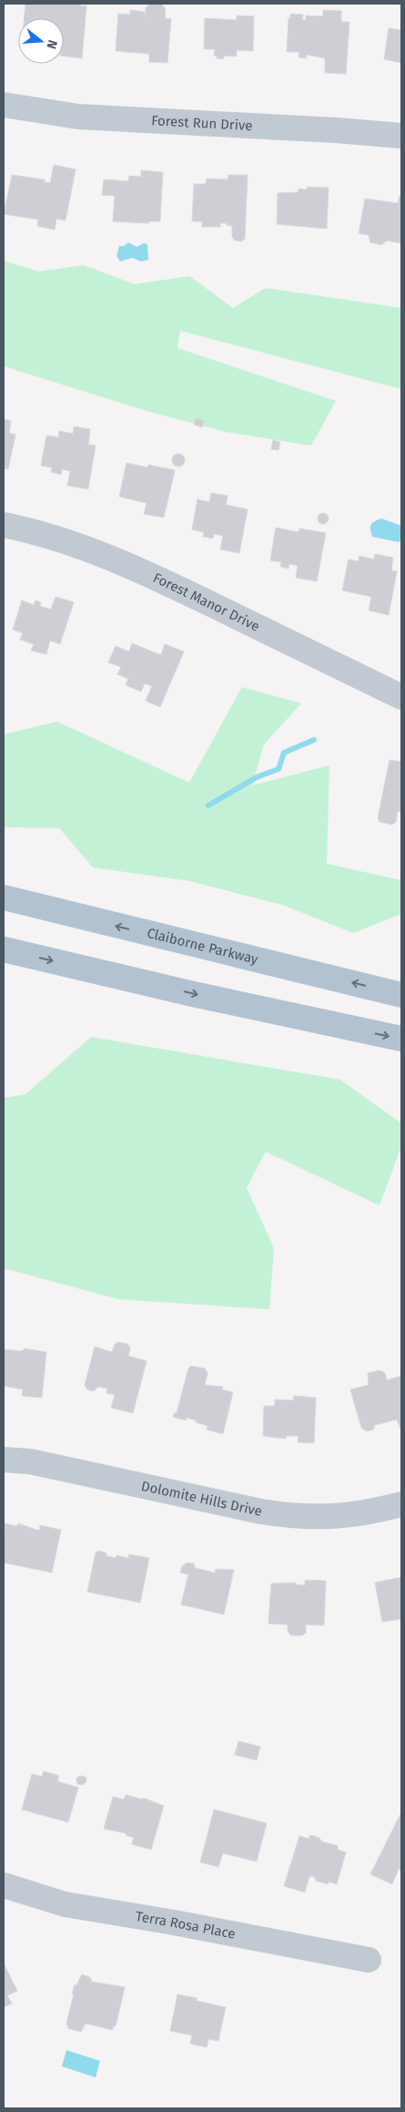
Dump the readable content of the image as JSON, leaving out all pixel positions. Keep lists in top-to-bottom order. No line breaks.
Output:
{"streets":{"main road":["Claiborne Parkway"],"street":["Forest Run Drive","Forest Manor Drive","Dolomite Hills Drive","Terra Rosa Place"]},"north":"right"}
